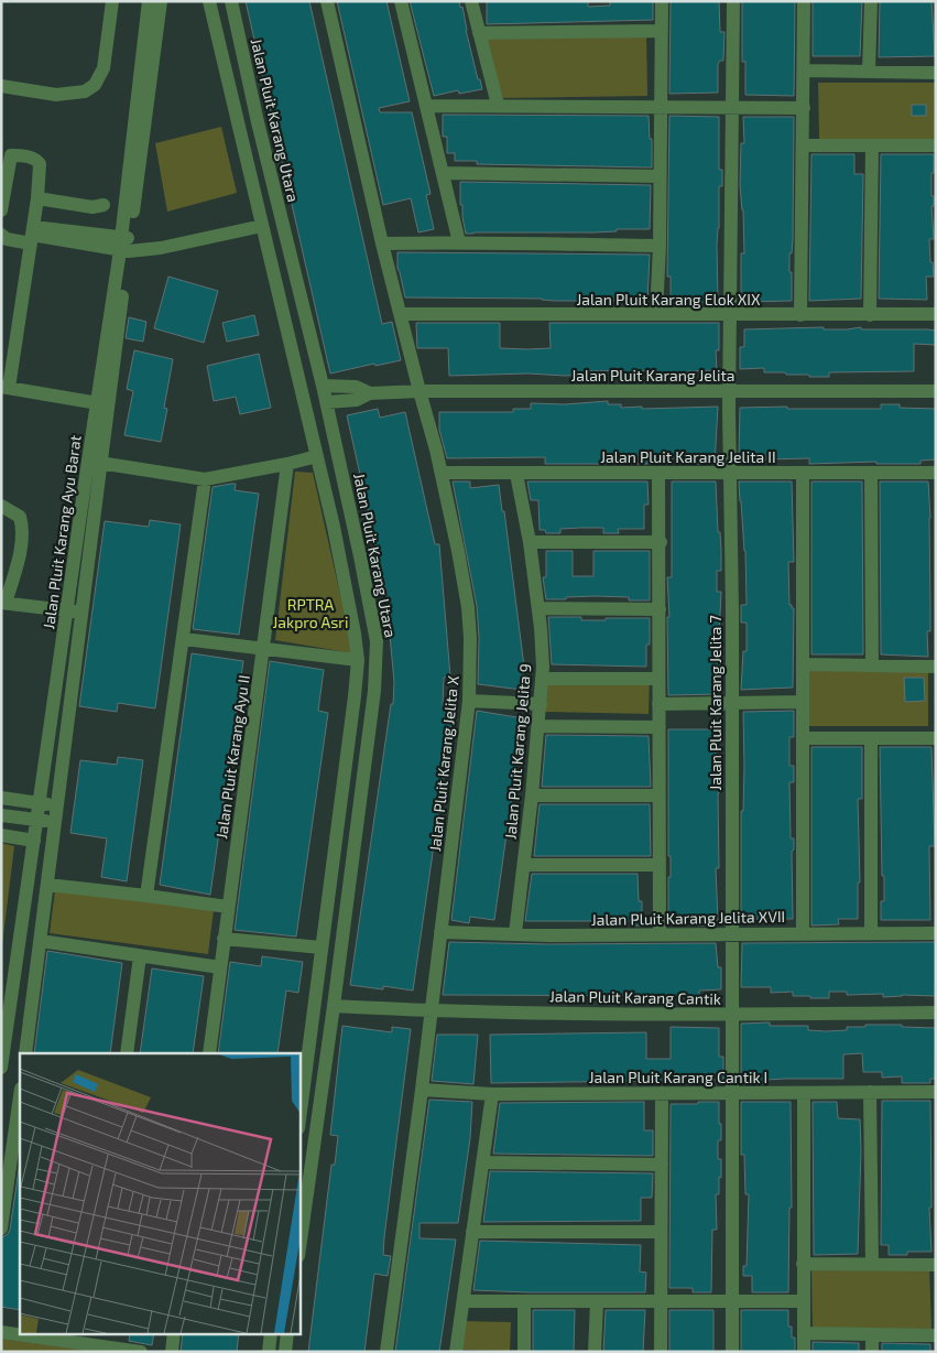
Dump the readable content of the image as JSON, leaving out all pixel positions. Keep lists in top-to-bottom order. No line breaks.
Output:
{"streets":{"street":["Jalan Pluit Karang Utara","Jalan Pluit Karang Elok XIX","Jalan Pluit Karang Jelita","Jalan Pluit Karang Jelita II","Jalan Pluit Karang Ayu Barat","Jalan Pluit Karang Jelita 7","Jalan Pluit Karang Jelita 9","Jalan Pluit Karang Ayu II","Jalan Pluit Karang Jelita X","Jalan Pluit Karang Jelita XVII","Jalan Pluit Karang Cantik","Jalan Pluit Karang Cantik I"]},"crossings":[["Jalan Pluit Karang Utara","Jalan Pluit Karang Jelita"],["Jalan Pluit Karang Utara","Jalan Pluit Karang Cantik"],["Jalan Pluit Karang Elok XIX","Jalan Pluit Karang Jelita 7"],["Jalan Pluit Karang Elok XIX","Jalan Pluit Karang Jelita X"],["Jalan Pluit Karang Jelita","Jalan Pluit Karang Jelita 7"],["Jalan Pluit Karang Jelita","Jalan Pluit Karang Jelita X"],["Jalan Pluit Karang Jelita II","Jalan Pluit Karang Jelita 7"],["Jalan Pluit Karang Jelita II","Jalan Pluit Karang Jelita 9"],["Jalan Pluit Karang Jelita II","Jalan Pluit Karang Jelita X"],["Jalan Pluit Karang Jelita 7","Jalan Pluit Karang Jelita XVII"],["Jalan Pluit Karang Jelita 7","Jalan Pluit Karang Cantik"],["Jalan Pluit Karang Jelita 7","Jalan Pluit Karang Cantik I"],["Jalan Pluit Karang Jelita 9","Jalan Pluit Karang Jelita XVII"],["Jalan Pluit Karang Jelita X","Jalan Pluit Karang Jelita XVII"],["Jalan Pluit Karang Jelita X","Jalan Pluit Karang Cantik"],["Jalan Pluit Karang Jelita X","Jalan Pluit Karang Cantik I"]],"parks":["RPTRA Jakpro Asri"]}
